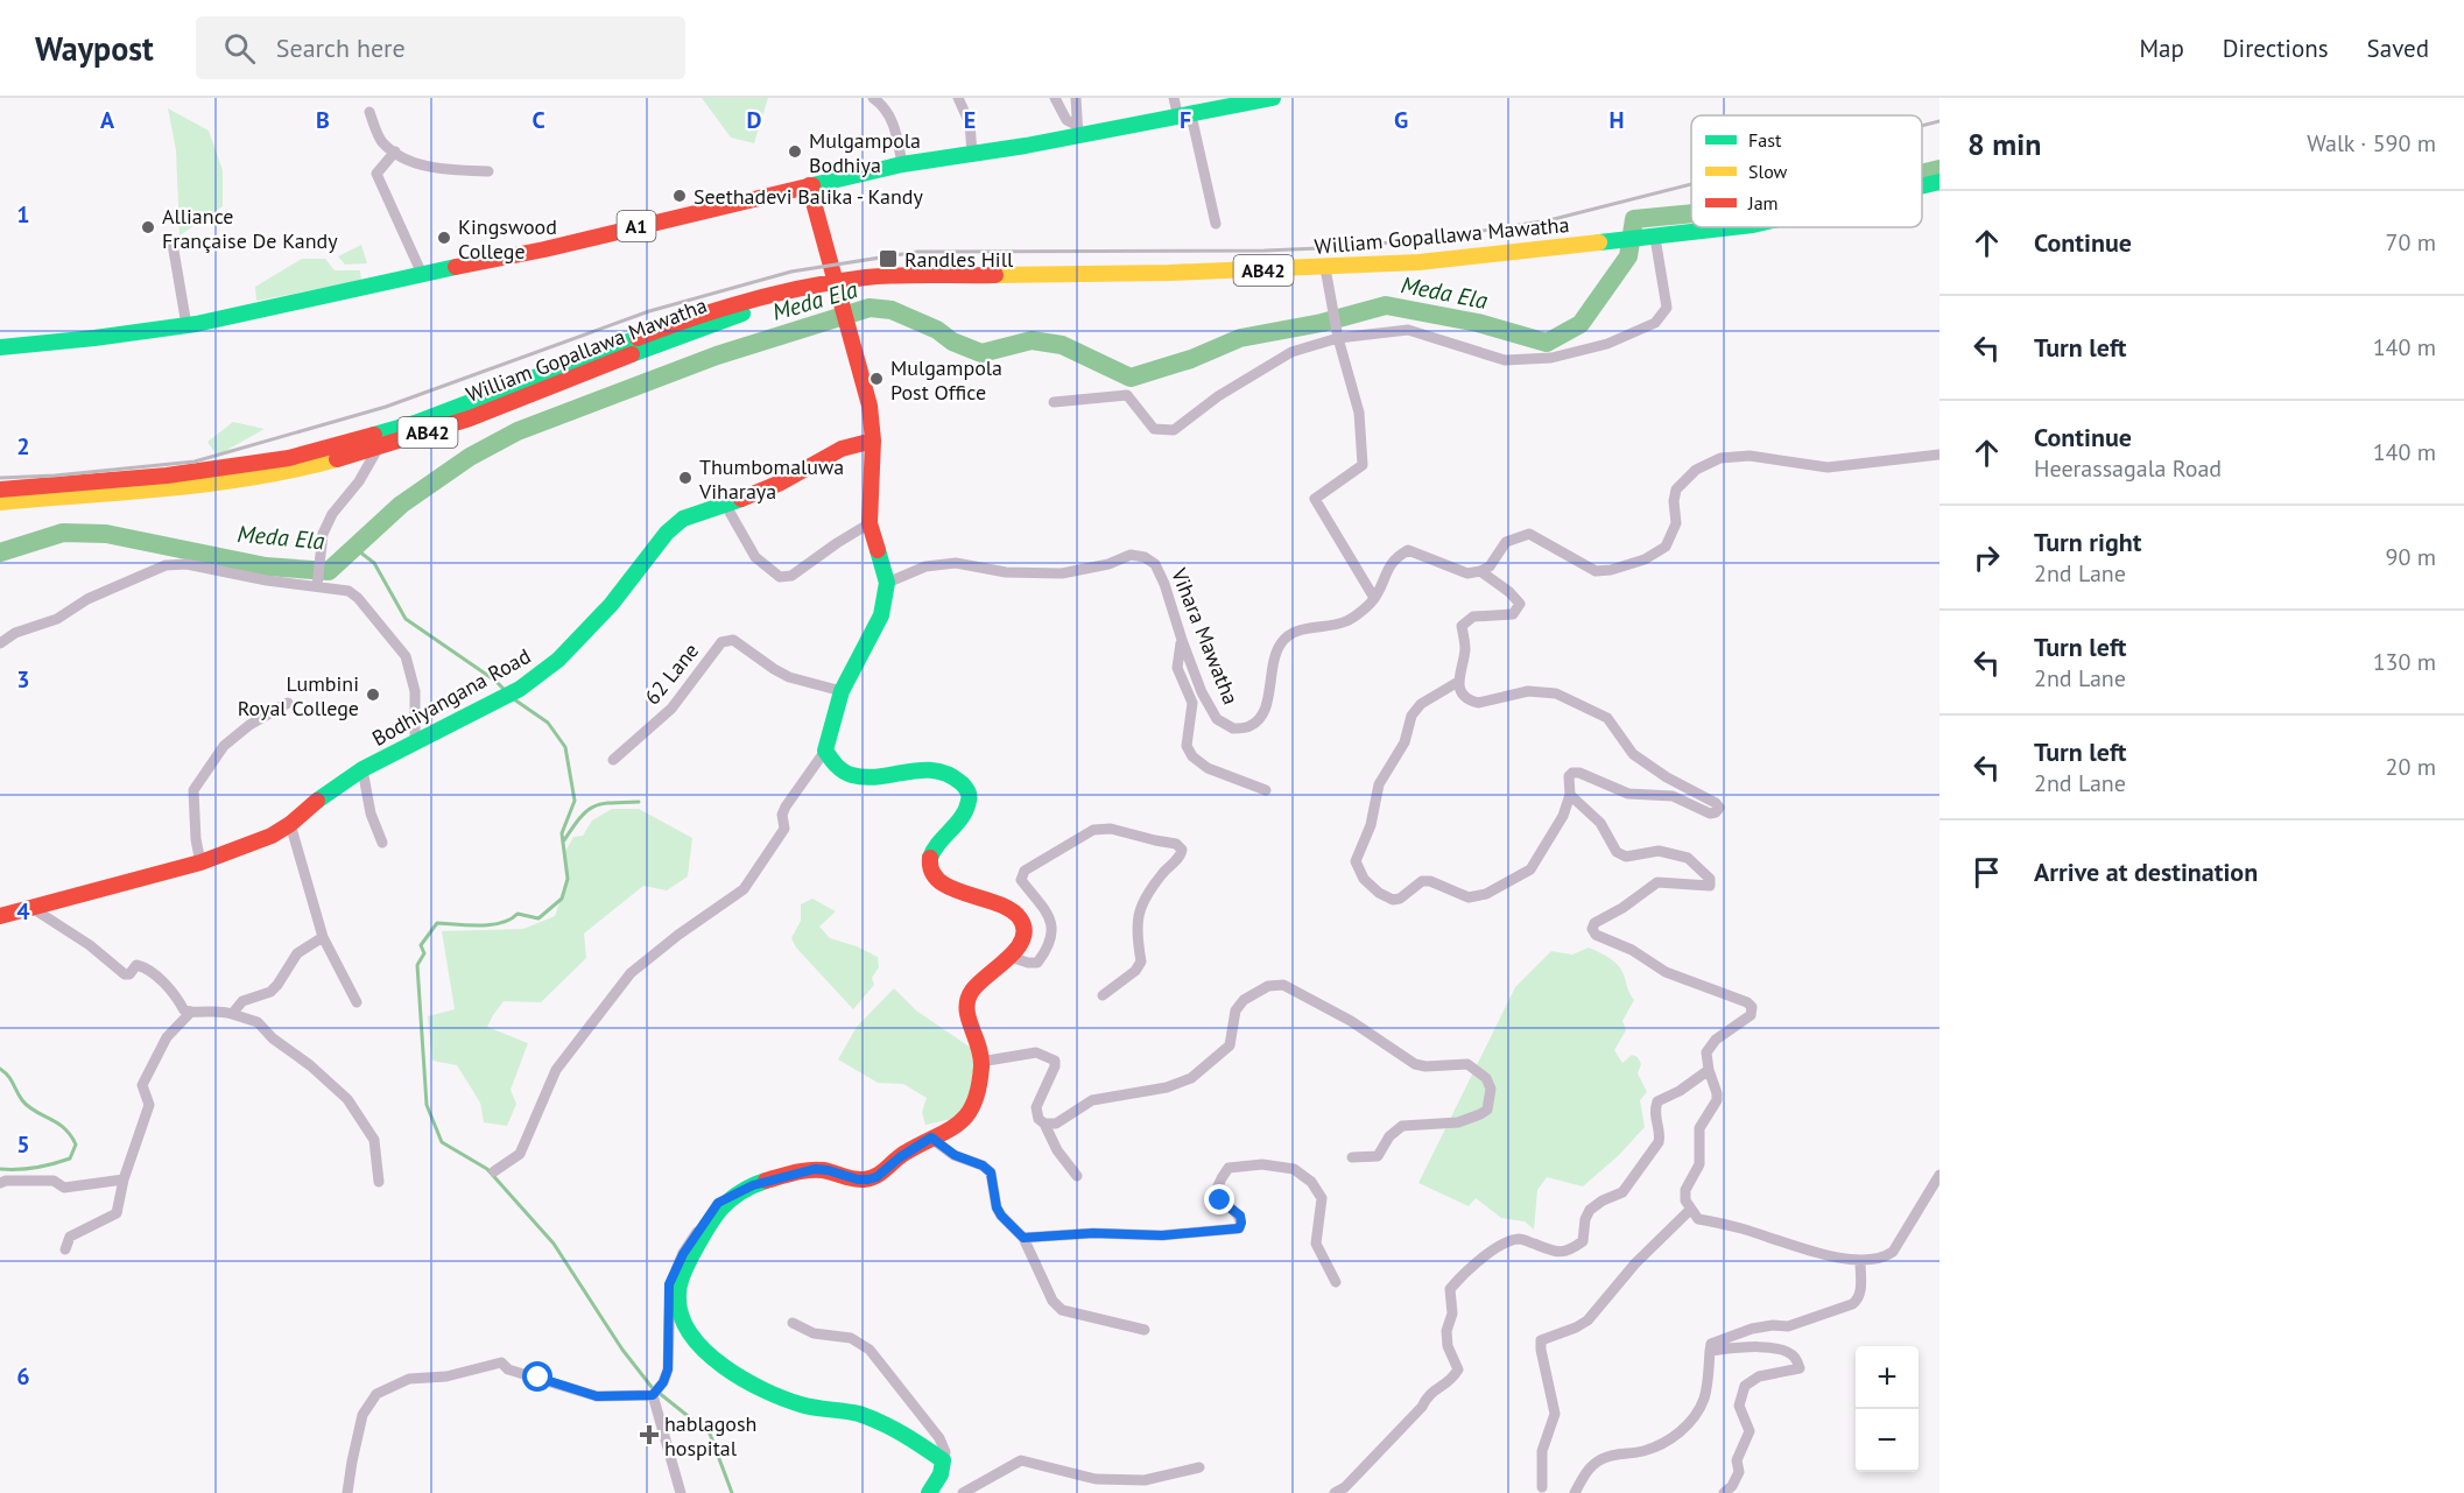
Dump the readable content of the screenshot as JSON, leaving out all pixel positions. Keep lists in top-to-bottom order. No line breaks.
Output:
{"streets":{"main road":["A1","William Gopallawa Mawatha","AB42","Bodhiyangana Road"],"street":["Vihara Mawatha","62 Lane"]},"water":["Meda Ela"],"places":{"other":["Mulgampola Bodhiya","Seethadevi Balika - Kandy","Alliance Française De Kandy","Kingswood College","Mulgampola Post Office","Thumbomaluwa Viharaya","Lumbini Royal College"],"transit":["Randles Hill"],"health":["hablagosh hospital"]},"legend":["Fast","Slow","Jam"],"page":{"header":"Waypost","search":"Search here","nav":["Map","Directions","Saved"],"heading":["8 min","Walk · 590 m"],"list":[["Continue","70 m"],["Turn left","140 m"],["Continue","Heerassagala Road","140 m"],["Turn right","2nd Lane","90 m"],["Turn left","2nd Lane","130 m"],["Turn left","2nd Lane","20 m"],"Arrive at destination"],"map_buttons":["+","−"]},"grid":{"columns":["A","B","C","D","E","F","G","H"],"rows":["1","2","3","4","5","6"]}}
